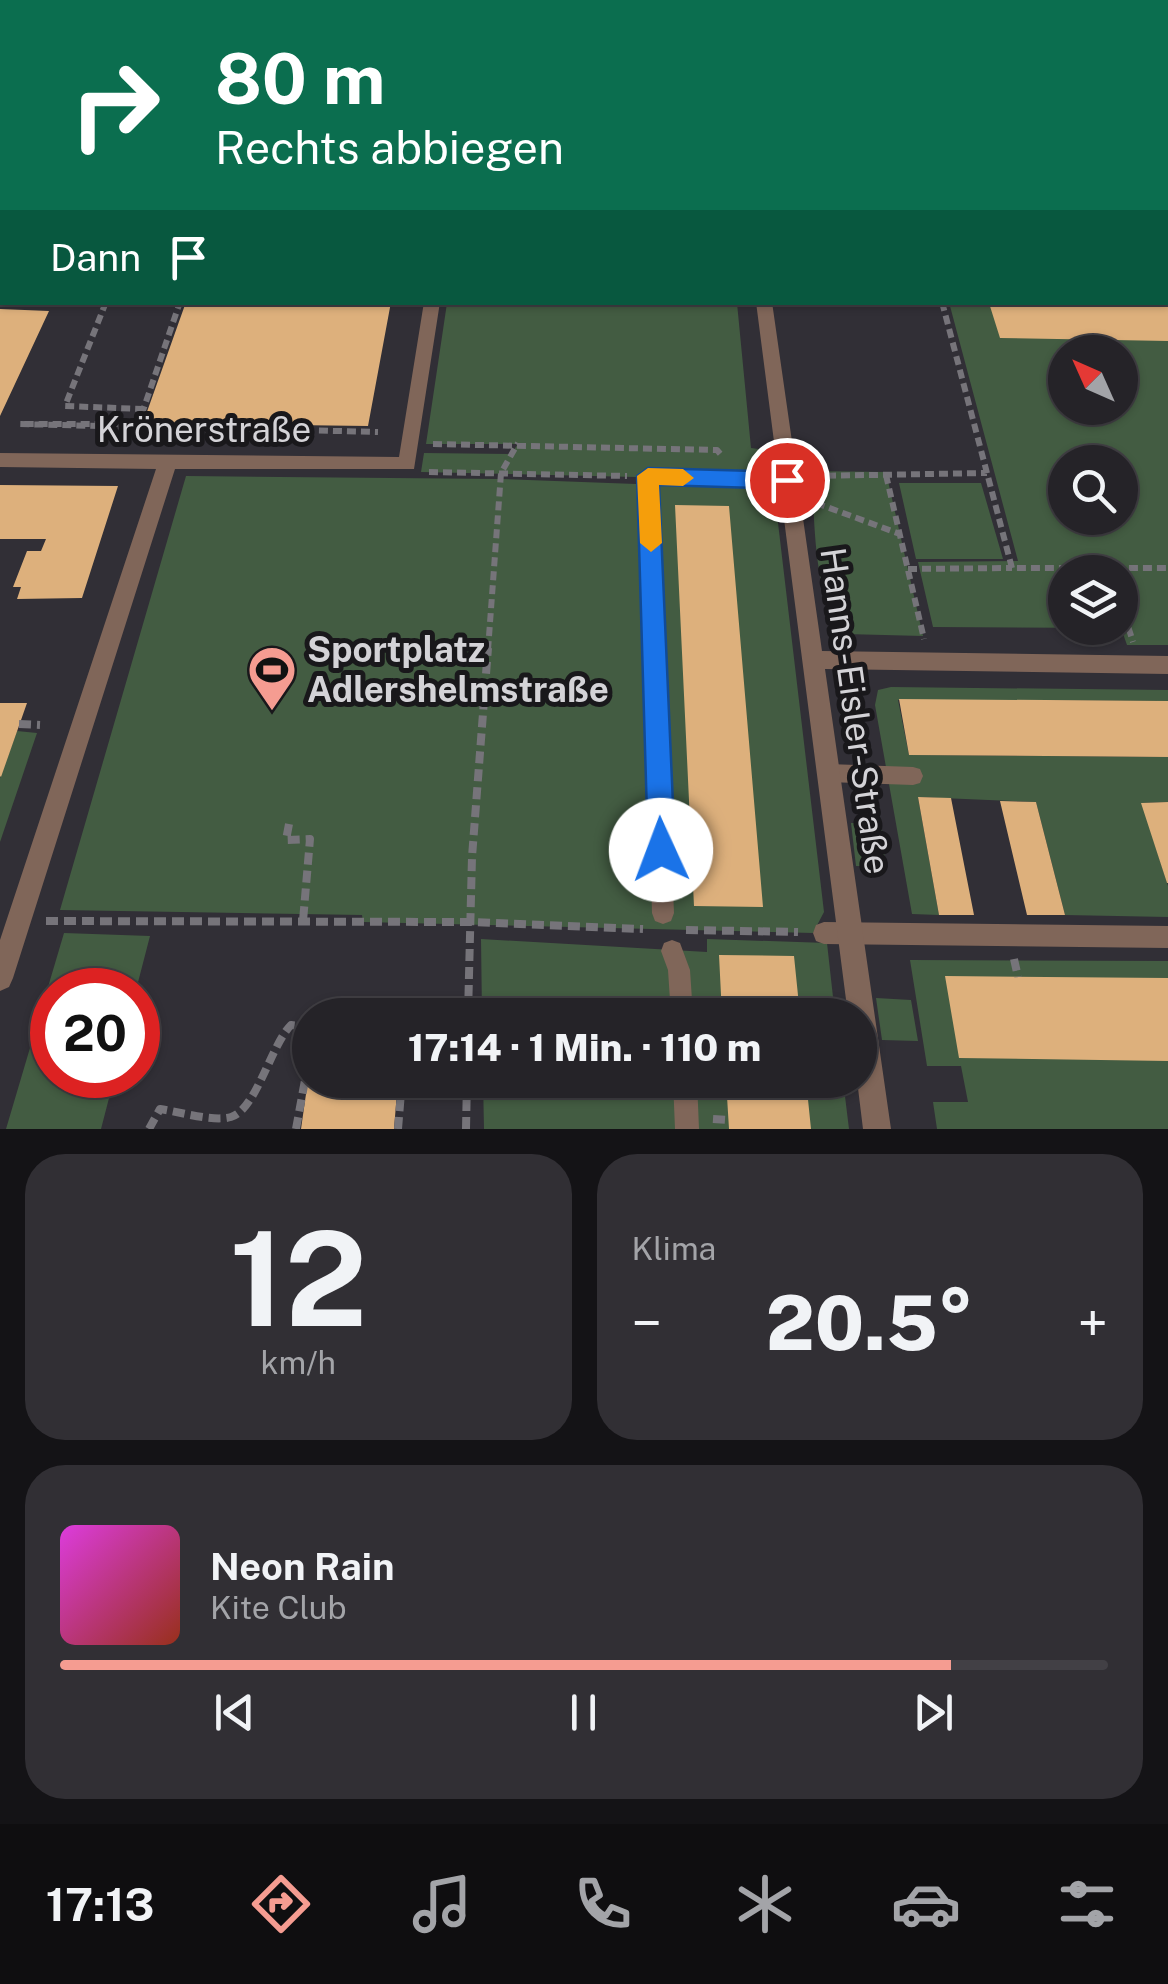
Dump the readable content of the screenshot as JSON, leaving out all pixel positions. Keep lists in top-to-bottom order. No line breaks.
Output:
{"streets":{"street":["Krönerstraße","Hanns-Eisler-Straße"]},"places":{"sports":["Sportplatz Adlershelmstraße"]},"north":"top left","page":{"turn":["80 m","Rechts abbiegen"],"then":"Dann","limit":"20","trip":"17:14 · 1 Min. · 110 m","tile":[["12","km/h"],"Klima"],"heat":["−","20.5°","+"],"song":["Neon Rain","Kite Club"],"tabs":"17:13"}}
